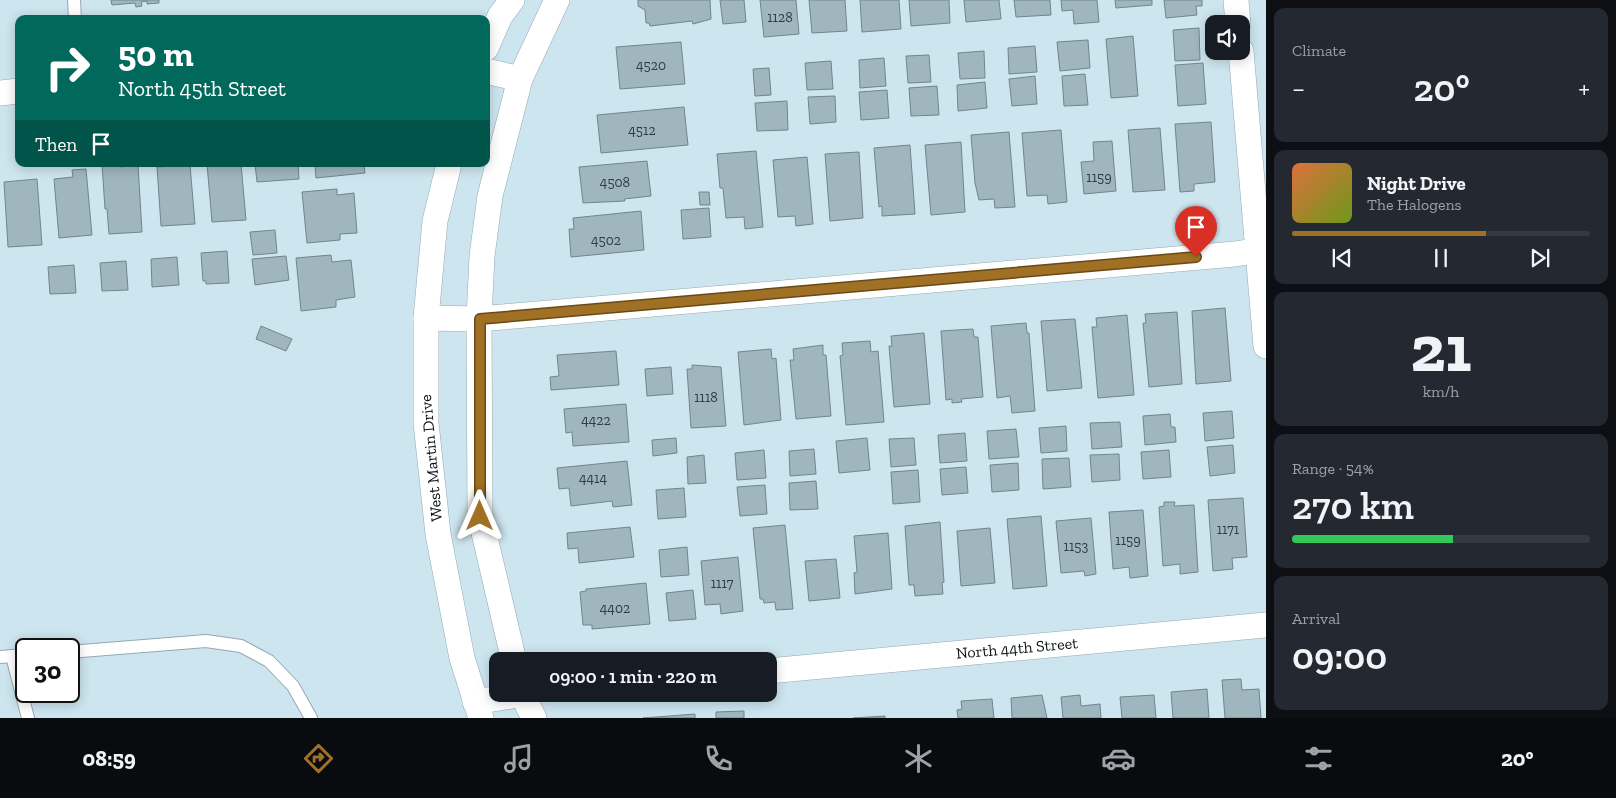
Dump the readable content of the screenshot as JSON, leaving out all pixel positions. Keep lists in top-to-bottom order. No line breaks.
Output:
{"streets":{"street":["West Martin Drive","North 44th Street"]},"house_numbers":["1128","4520","4512","1159","4508","4502","1118","4422","4414","1171","1159","1153","1117","4402"],"page":{"tile":["Climate",["21","km/h"],["Range · 54%","270 km"],["Arrival","09:00"]],"turn":["50 m","North 45th Street"],"heat":["−","20°","+"],"then":"Then","song":["Night Drive","The Halogens"],"limit":"30","trip":"09:00 · 1 min · 220 m","tabs":["08:59","20°"]}}
